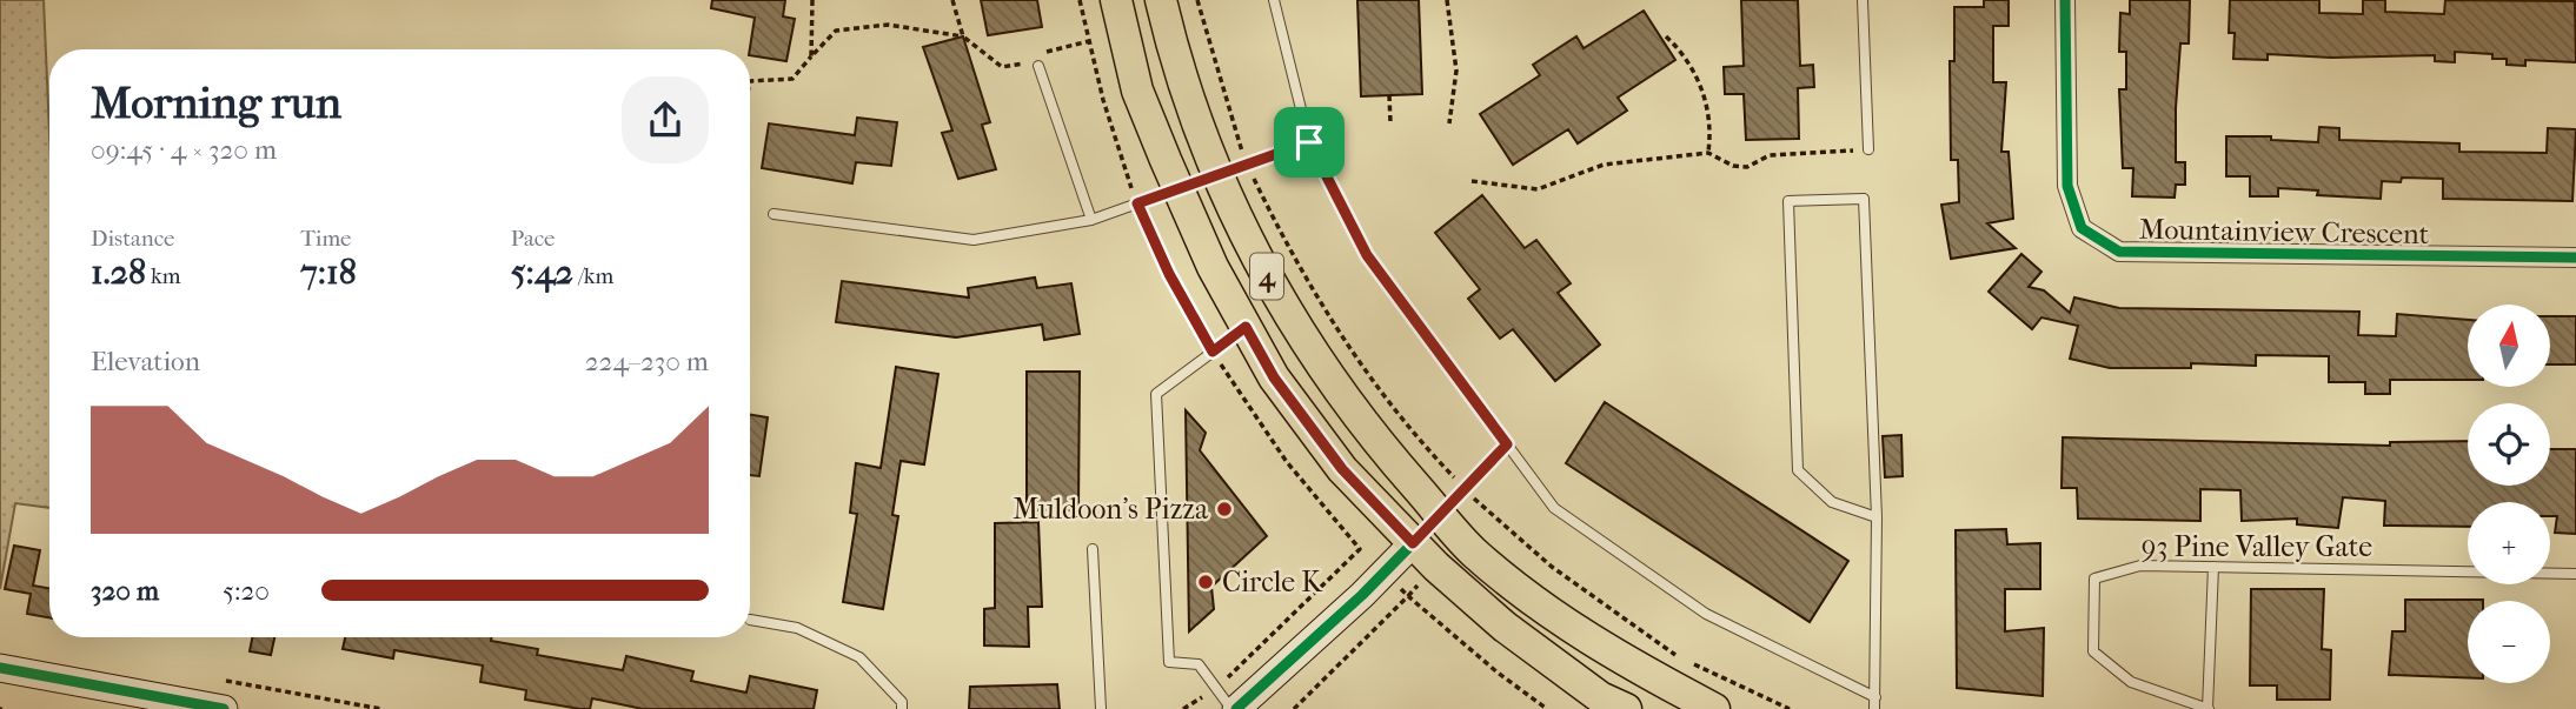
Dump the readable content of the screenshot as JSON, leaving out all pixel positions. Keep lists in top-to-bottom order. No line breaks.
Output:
{"streets":{"main road":["4"],"street":["Mountainview Crescent"],"lane":["93 Pine Valley Gate"]},"places":["Muldoon's Pizza","Circle K"],"north":"top","page":{"heading":["Morning run","09:45 · 4 × 320 m"],"stats":[["Distance","1.28 km"],["Time","7:18"],["Pace","5:42 /km"]],"map_buttons":["+","−"],"chart":["Elevation","224–230 m"],"list":[{"name":"320 m","note":"5:20"}]}}
